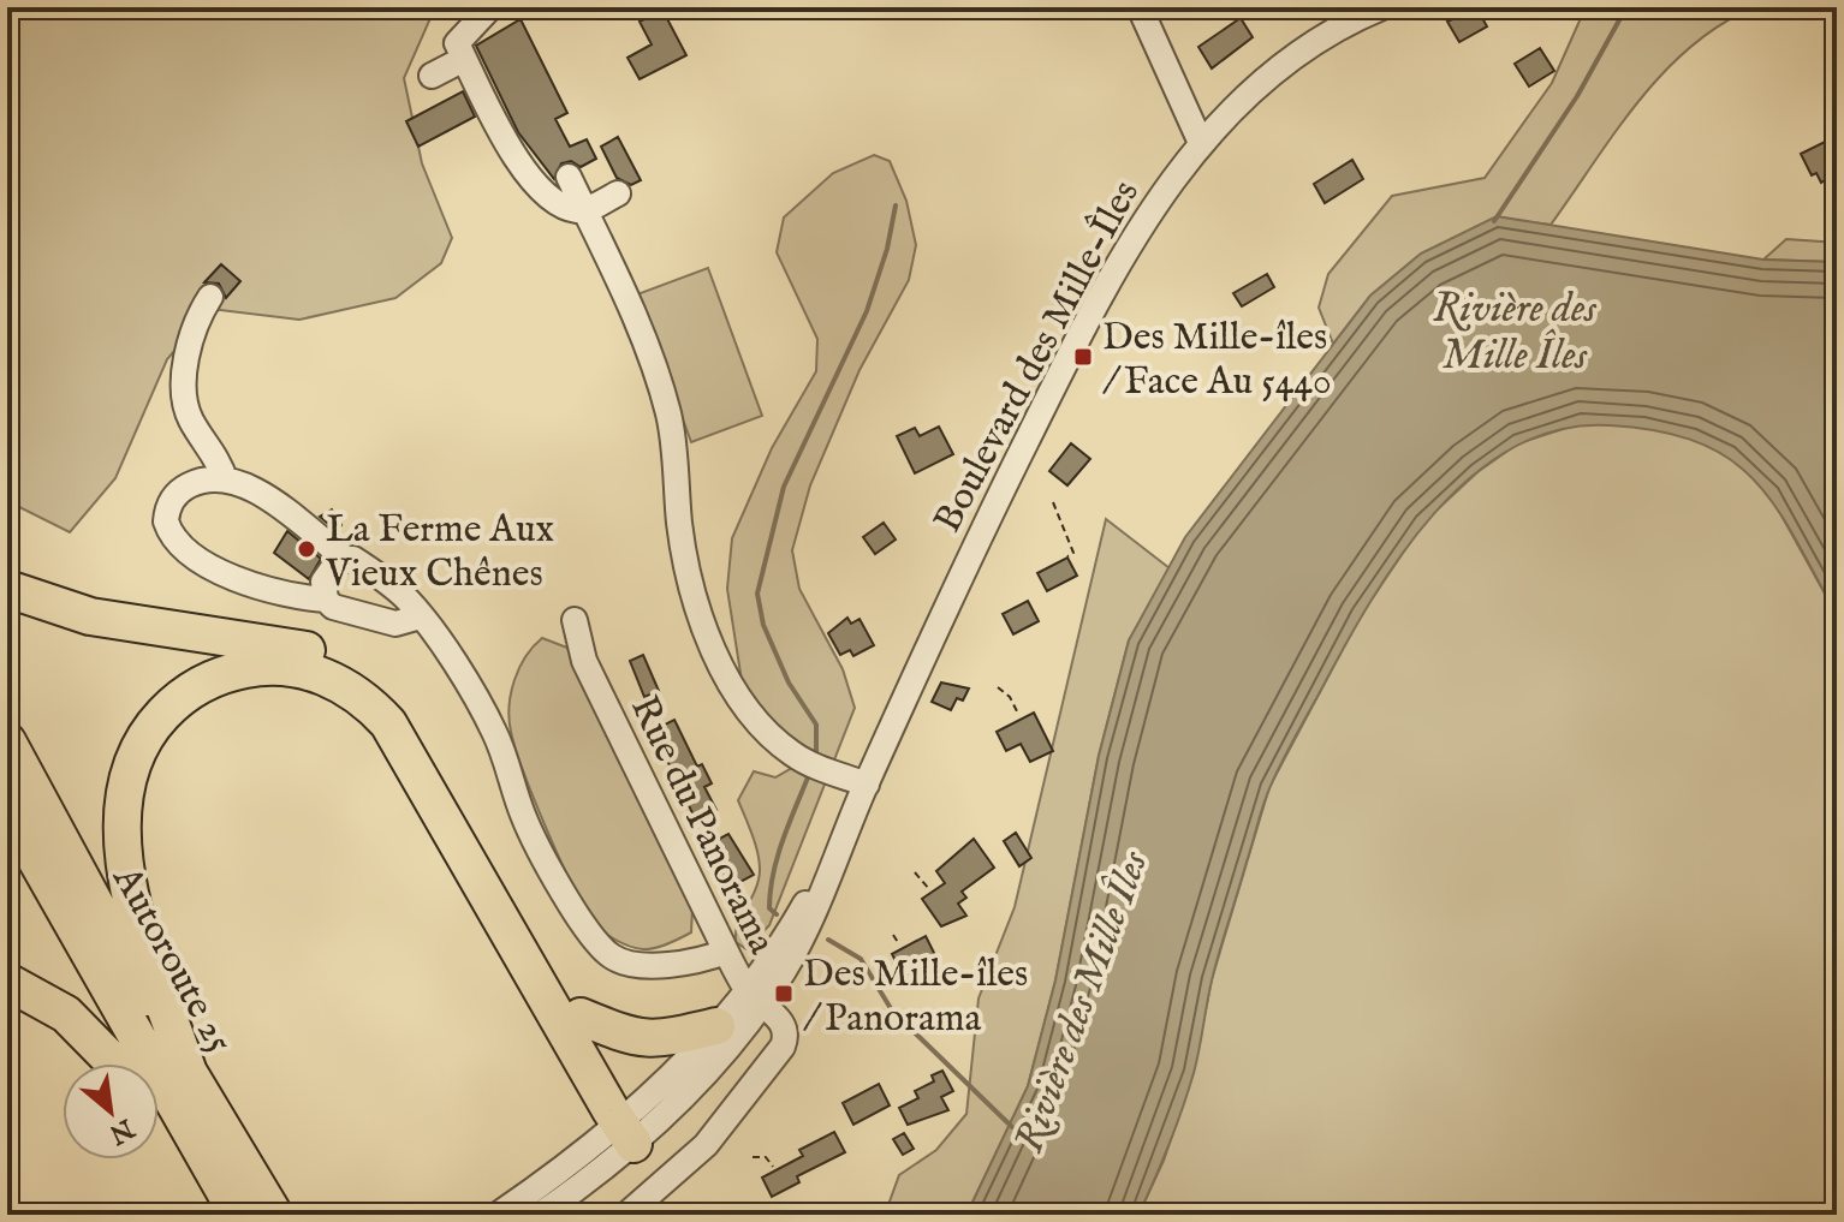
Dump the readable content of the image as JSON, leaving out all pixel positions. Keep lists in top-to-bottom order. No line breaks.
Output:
{"streets":{"highway":["Autoroute 25"],"street":["Boulevard des Mille-Îles","Rue du Panorama"]},"crossings":[["Boulevard des Mille-Îles","Rue du Panorama"]],"water":["Rivière des Mille Îles"],"places":{"transit":["Des Mille-îles / Face Au 5440","Des Mille-îles / Panorama"],"other":["La Ferme Aux Vieux Chênes"]},"north":"bottom right"}
